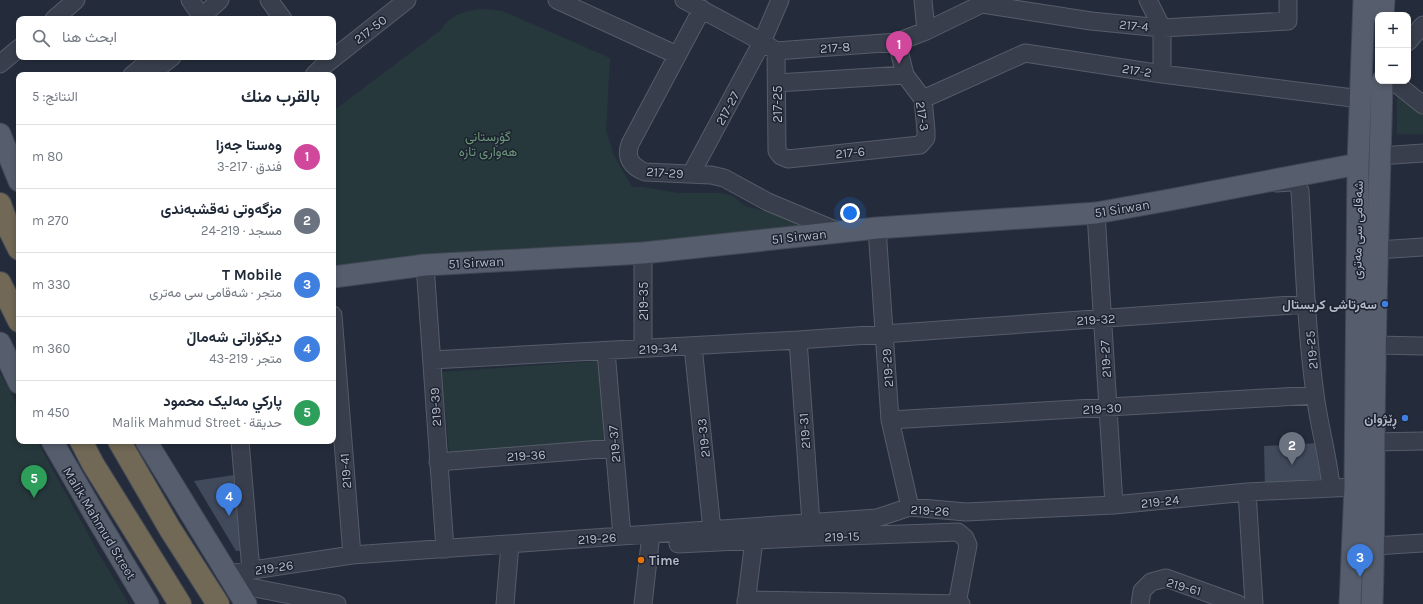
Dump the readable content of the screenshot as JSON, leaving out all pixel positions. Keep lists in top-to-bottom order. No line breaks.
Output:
{"streets":{"main road":["51 Sirwan","شەقامی سی مەتری","Malik Mahmud Street"],"street":["217-4","217-50","217-8","217-2","217-25","217-27","217-3","217-6","217-29","219-35","219-32","219-34","219-25","219-27","219-29","219-39","219-30","219-31","219-33","219-37","219-36","219-41","219-24","219-26","219-15","219-61"]},"crossings":[["217-4","217-8"],["217-8","217-25"],["217-8","217-3"],["217-2","217-3"],["217-2","شەقامی سی مەتری"],["217-25","217-6"],["217-27","217-29"],["217-3","217-6"],["217-29","51 Sirwan"],["51 Sirwan","شەقامی سی مەتری"],["51 Sirwan","219-35"],["51 Sirwan","219-25"],["51 Sirwan","219-27"],["51 Sirwan","219-29"],["51 Sirwan","219-39"],["شەقامی سی مەتری","219-24"],["219-35","219-34"],["219-32","219-34"],["219-32","219-25"],["219-32","219-27"],["219-32","219-29"],["219-34","219-29"],["219-34","219-39"],["219-34","219-31"],["219-34","219-33"],["219-34","219-37"],["219-25","219-30"],["219-25","219-24"],["219-27","219-30"],["219-27","219-24"],["219-29","219-30"],["219-29","219-26"],["219-39","219-36"],["219-39","219-26"],["219-31","219-26"],["219-33","219-26"],["219-37","219-36"],["219-37","219-26"],["219-41","219-26"],["219-24","219-26"],["219-26","219-15"]],"parks":["گۆڕستانی هەواری تازە"],"places":["سەرتاشی کریستال","ڕێژوان","Time"],"page":{"map_buttons":["+","−"],"search":"ابحث هنا","pins":["1","2","5","4","3"],"heading":["بالقرب منك","النتائج: 5"],"list":[{"mark":"1","name":"وەستا جەزا","note":"فندق · 217-3","value":"80 m"},{"mark":"2","name":"مزگەوتی نەقشبەندی","note":"مسجد · 219-24","value":"270 m"},{"mark":"3","name":"T Mobile","note":"متجر · شەقامی سی مەتری","value":"330 m"},{"mark":"4","name":"دیکۆراتی شەماڵ","note":"متجر · 219-43","value":"360 m"},{"mark":"5","name":"پارکي مەليک محمود","note":"حديقة · Malik Mahmud Street","value":"450 m"}]}}
